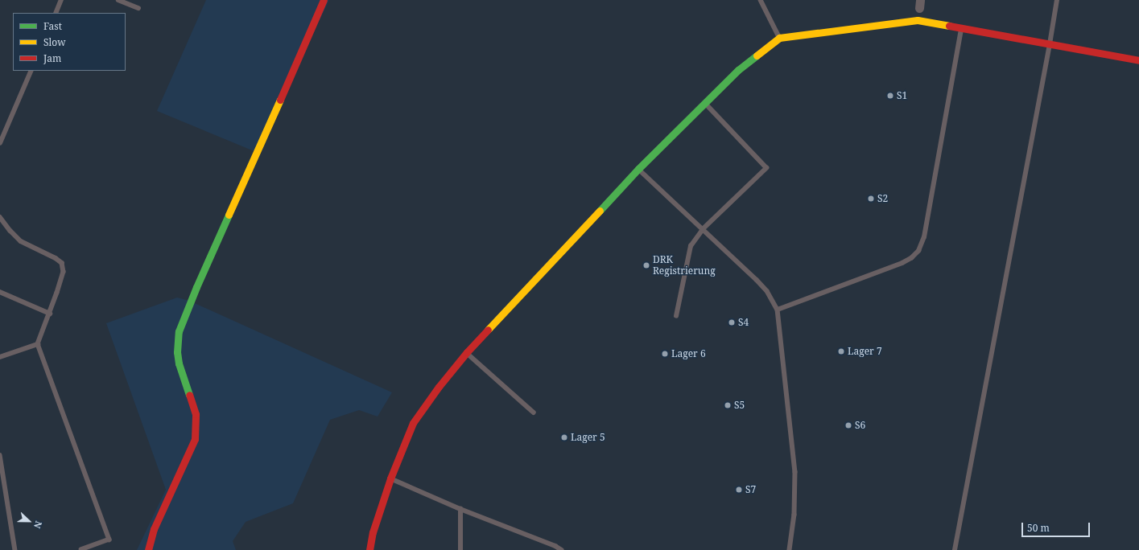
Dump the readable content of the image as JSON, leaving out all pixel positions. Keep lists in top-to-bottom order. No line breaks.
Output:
{"places":["S1","S2","DRK Registrierung","S4","Lager 7","Lager 6","S5","S6","Lager 5","S7"],"legend":["Fast","Slow","Jam"],"scale_bar":"50 m","north":"right"}
